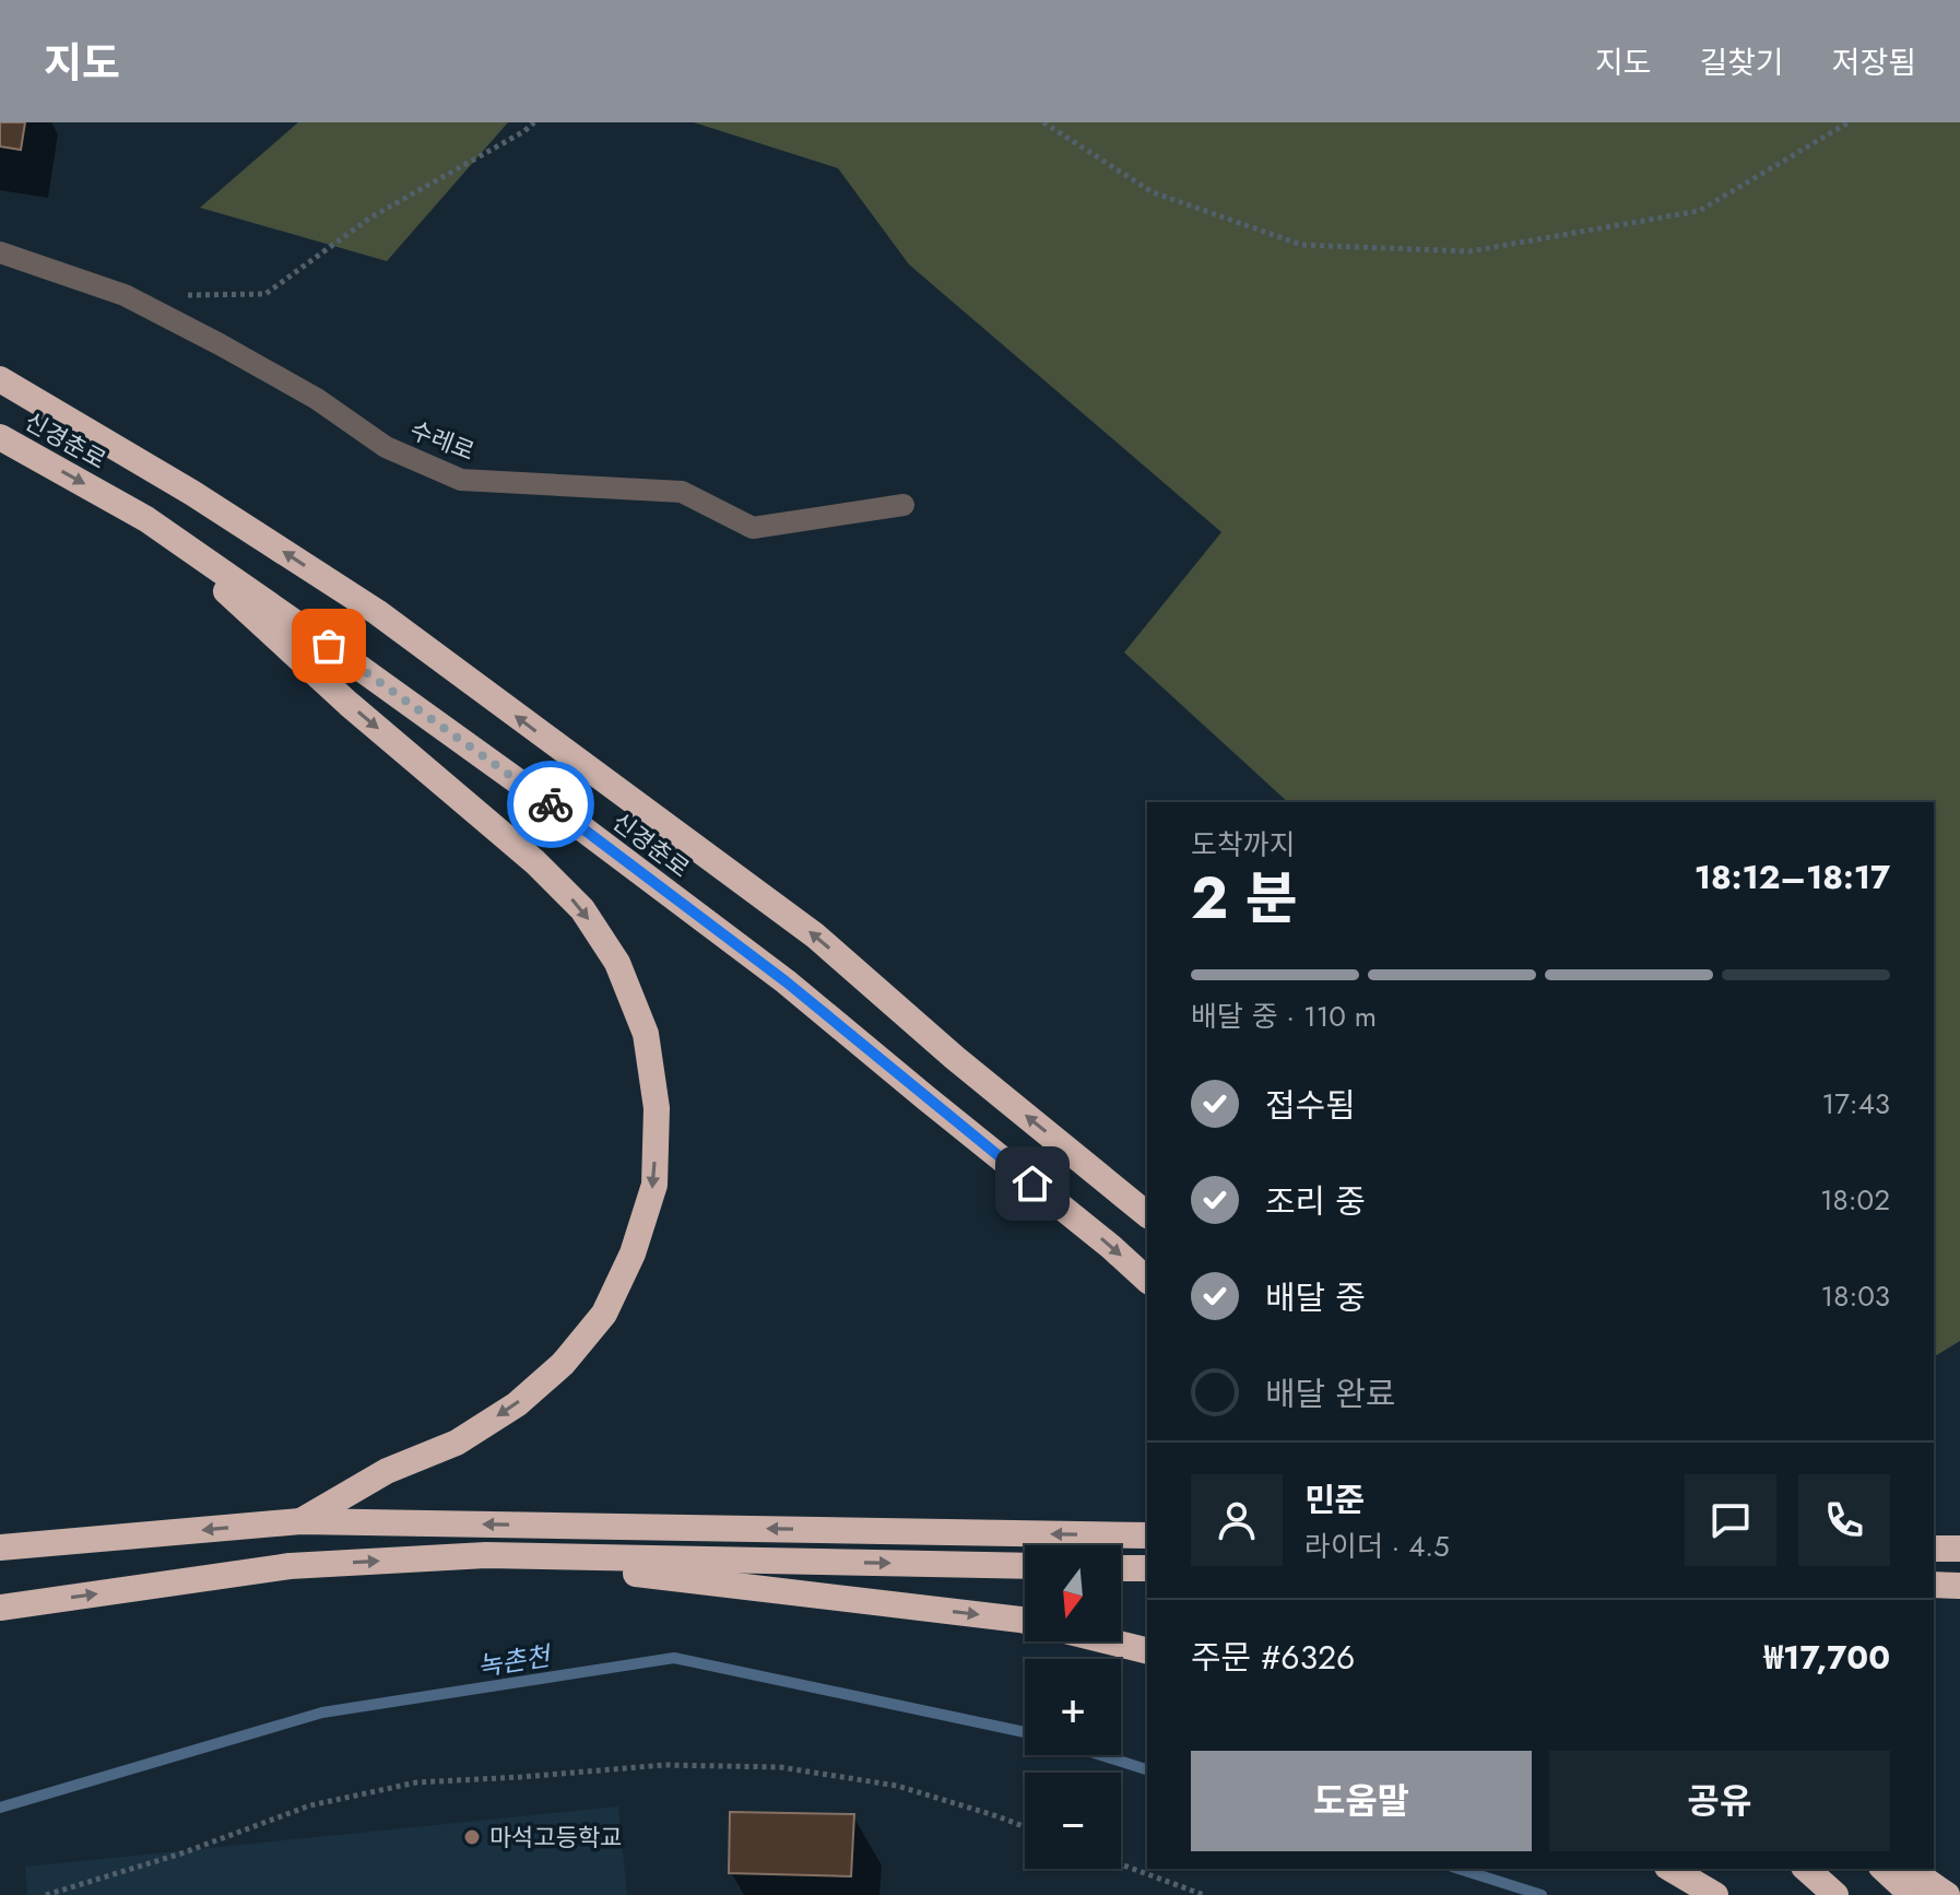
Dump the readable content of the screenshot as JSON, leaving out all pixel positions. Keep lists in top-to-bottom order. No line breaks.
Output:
{"streets":{"highway":["신경춘로"],"street":["수레로"]},"water":["녹촌천"],"places":["마석고등학교"],"north":"bottom","page":{"header":"지도","nav":["지도","길찾기","저장됨"],"heading":["2 분","도착까지","18:12–18:17"],"panel":["민준","라이더 · 4.5","주문 #6326","₩17,700"],"bar":"배달 중 · 110 m","list":[["접수됨","17:43"],["조리 중","18:02"],["배달 중","18:03"],"배달 완료"],"map_buttons":["+","−"],"buttons":["도움말","공유"]}}
